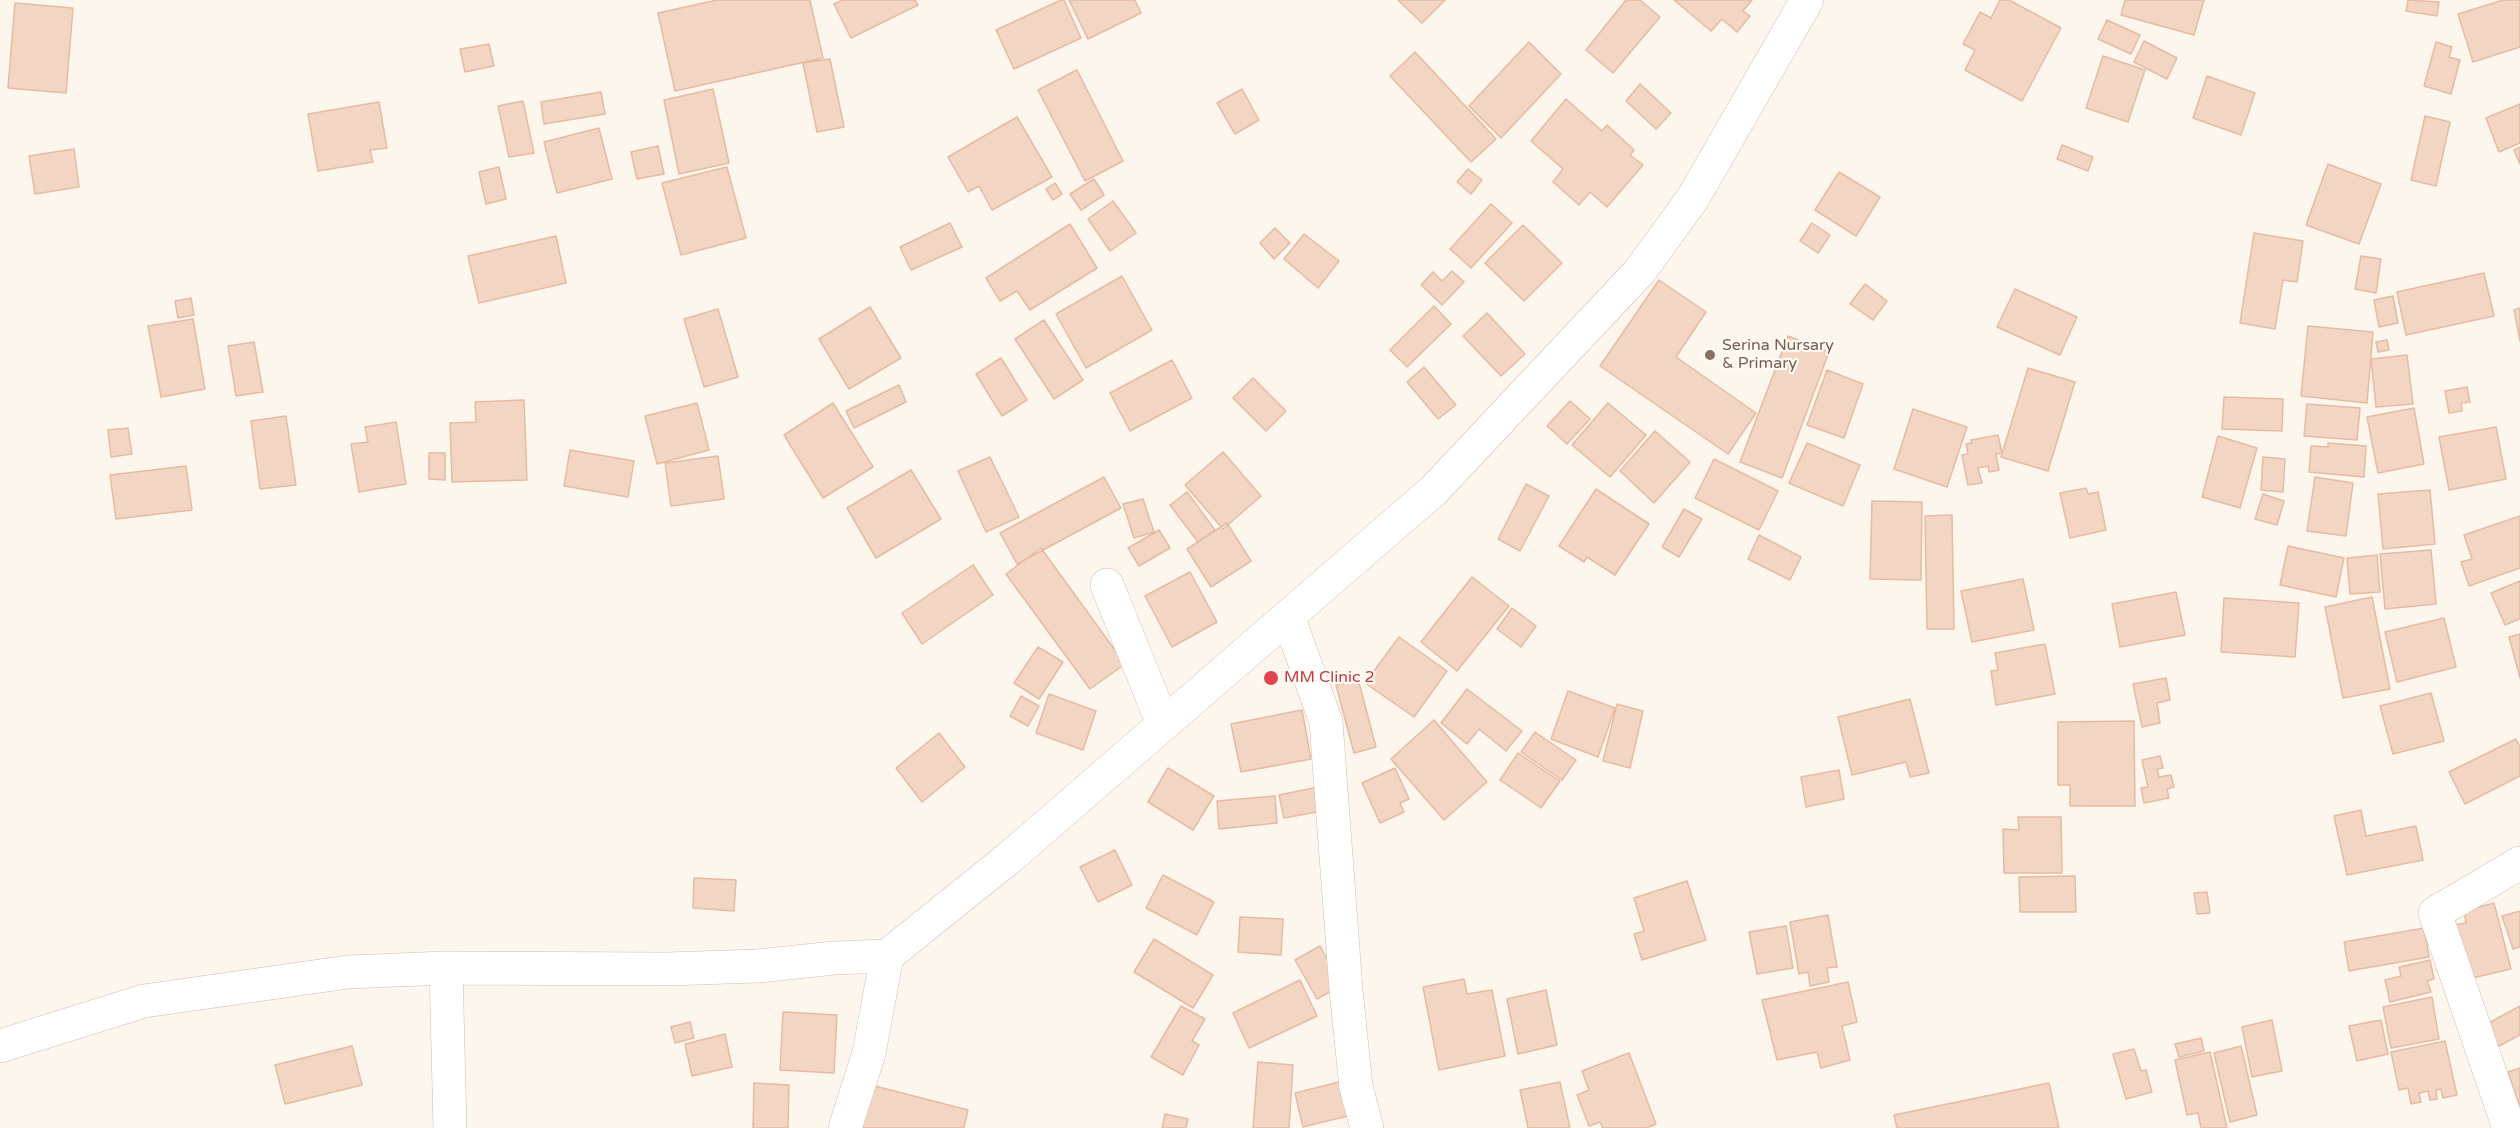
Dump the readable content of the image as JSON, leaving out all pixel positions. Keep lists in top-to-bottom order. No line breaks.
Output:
{"places":["Serina Nursary & Primary","MM Clinic 2"]}
